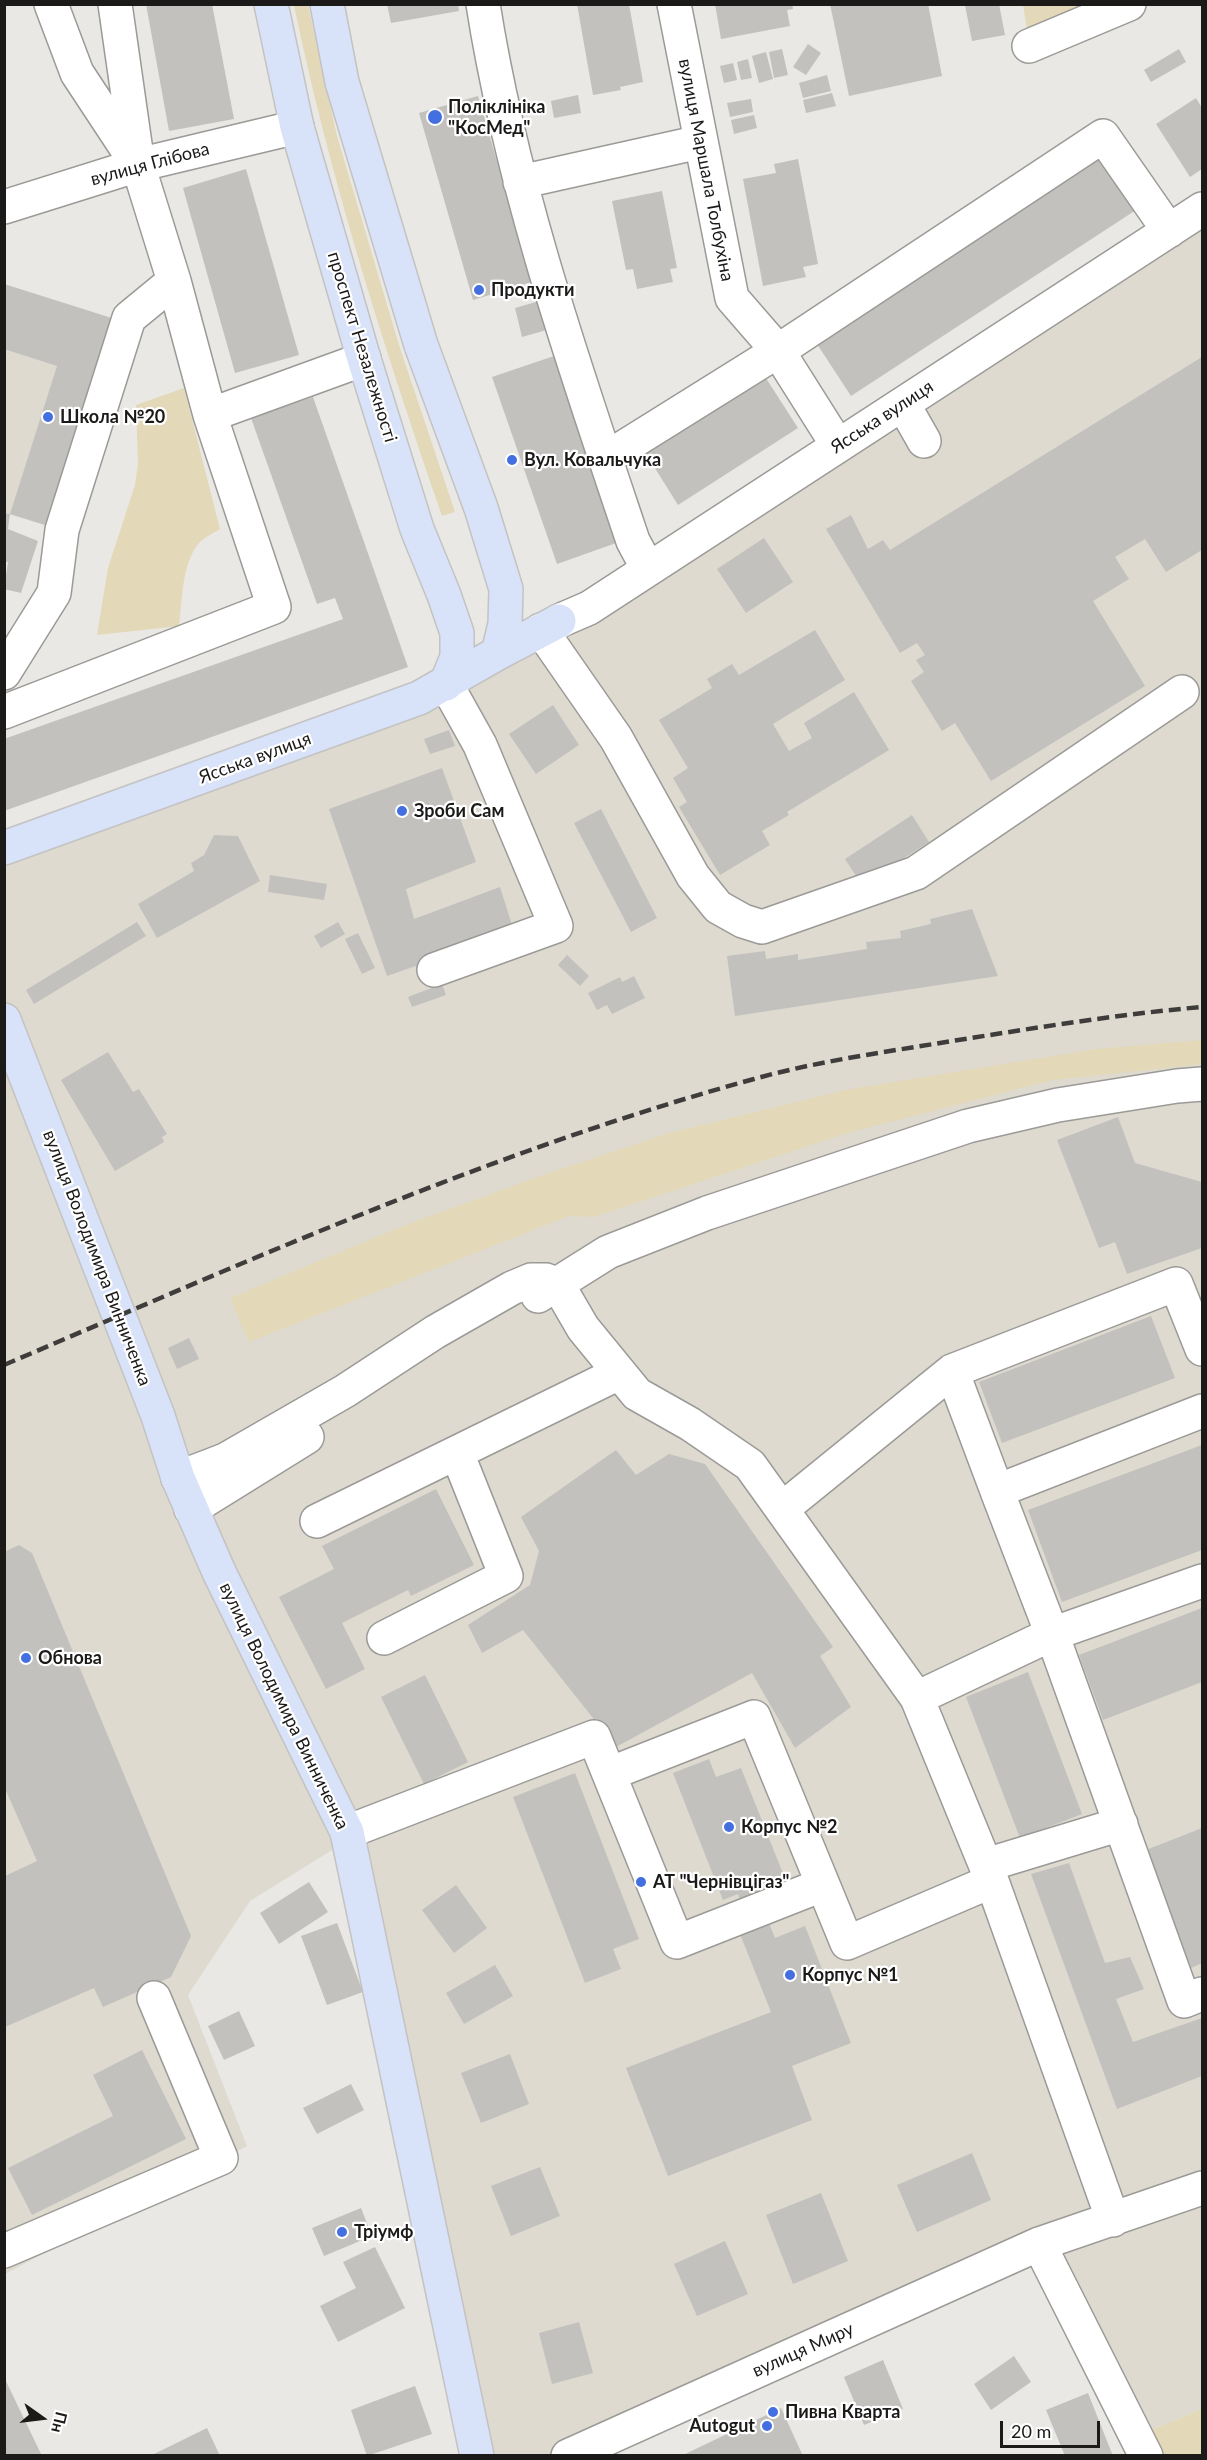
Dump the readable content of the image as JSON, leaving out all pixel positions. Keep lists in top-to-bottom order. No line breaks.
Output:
{"streets":{"main road":["проспект Незалежності","Ясська вулиця","вулиця Володимира Винниченка"],"street":["вулиця Глібова","вулиця Маршала Толбухіна","вулиця Миру"]},"crossings":[["вулиця Глібова","проспект Незалежності"],["вулиця Маршала Толбухіна","Ясська вулиця"],["проспект Незалежності","Ясська вулиця"]],"places":["Поліклініка \"КосМед\"","Продукти","Школа №20","Вул. Ковальчука","Зроби Сам","Обнова","Корпус №2","АТ \"Чернівцігаз\"","Корпус №1","Тріумф","Пивна Кварта","Autogut"],"scale_bar":"20 m","north":"right"}
